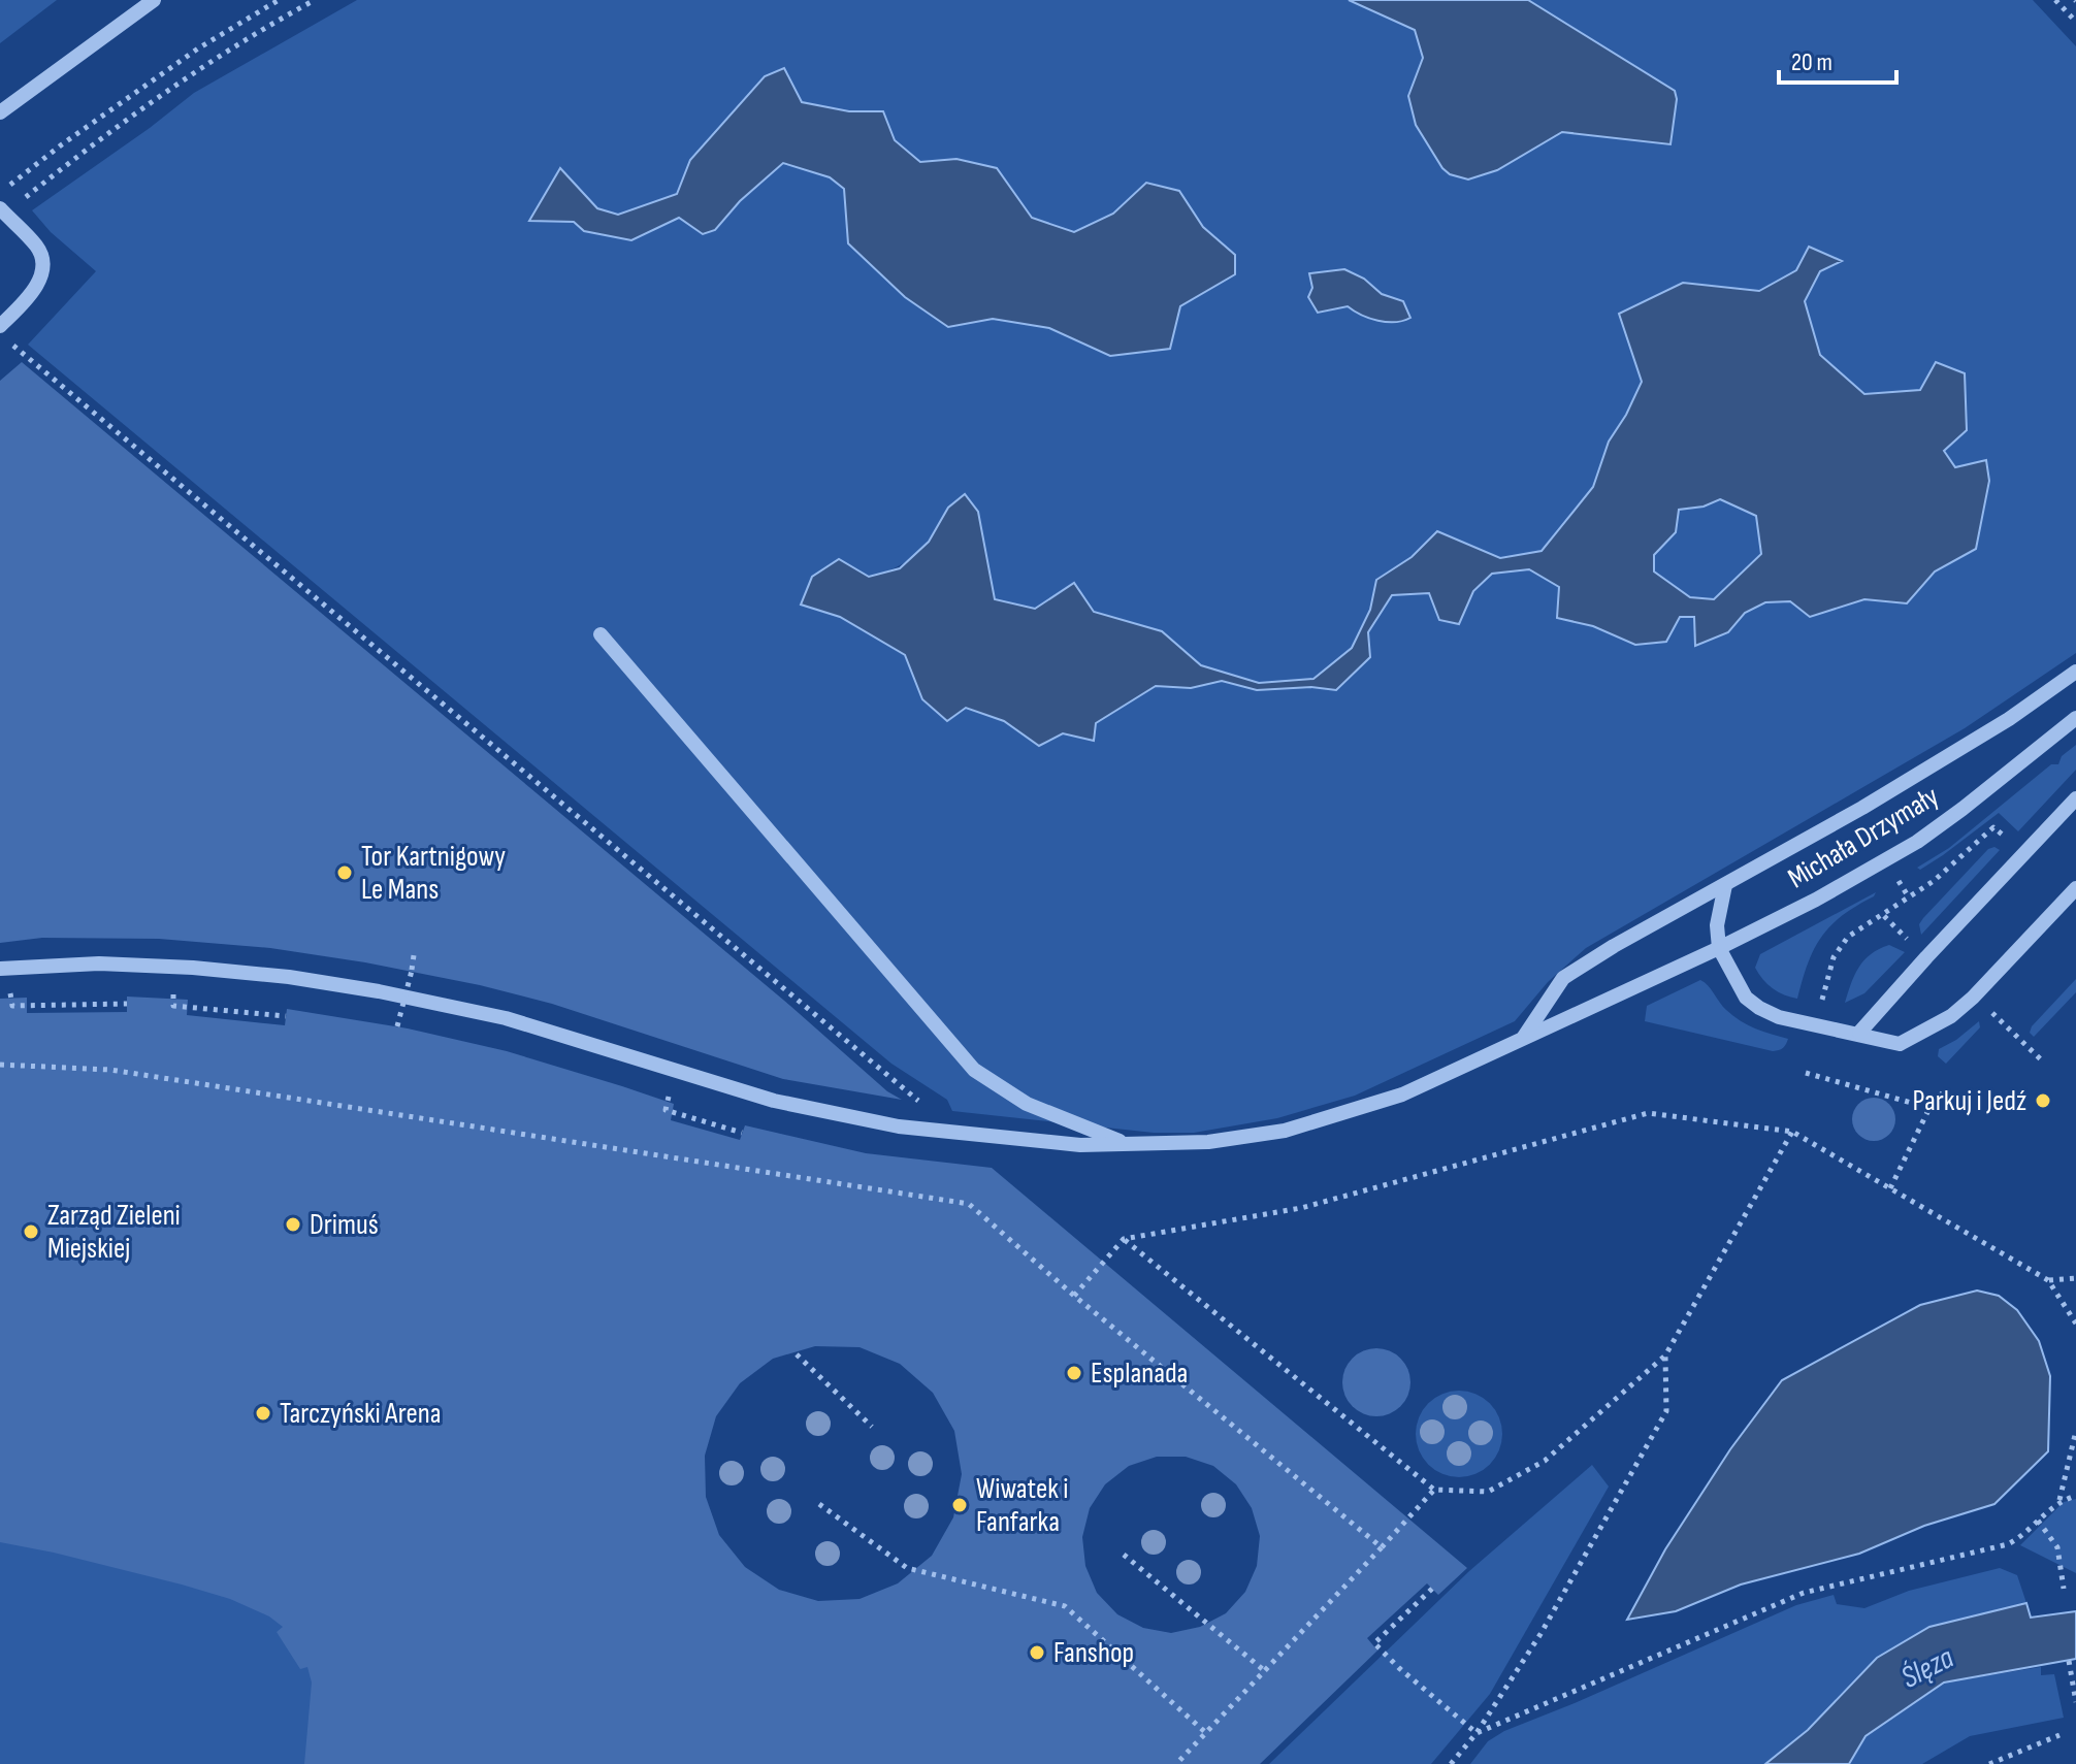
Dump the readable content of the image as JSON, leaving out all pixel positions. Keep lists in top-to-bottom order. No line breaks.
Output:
{"streets":{"street":["Michała Drzymały"]},"water":["Ślęza"],"places":["Tor Kartnigowy Le Mans","Parkuj i Jedź","Drimuś","Zarząd Zieleni Miejskiej","Esplanada","Tarczyński Arena","Wiwatek i Fanfarka","Fanshop"],"scale_bar":"20 m"}
